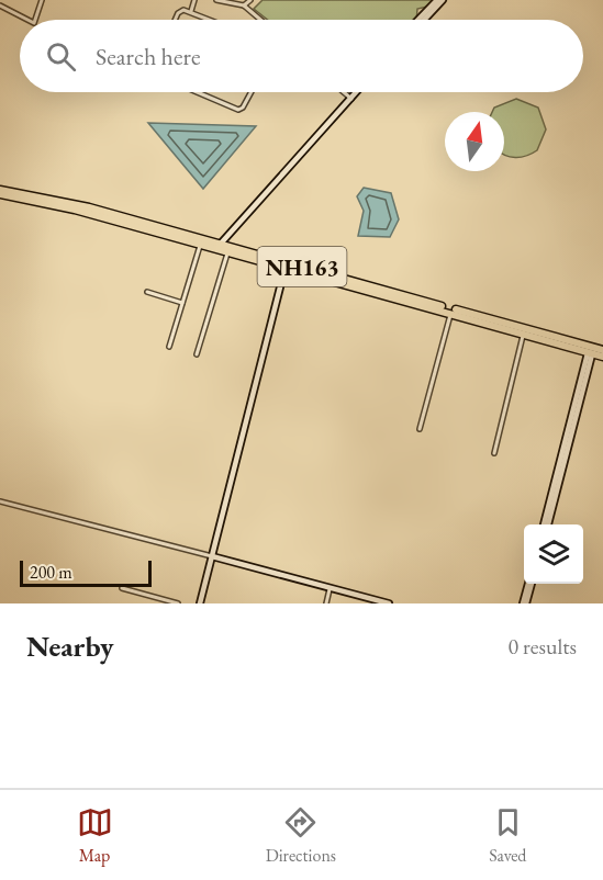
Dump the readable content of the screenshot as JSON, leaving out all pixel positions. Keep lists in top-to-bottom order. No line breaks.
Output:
{"streets":{"highway":["NH163"]},"scale_bar":"200 m","north":"top","page":{"search":"Search here","scale":"200 m","heading":["Nearby","0 results"],"nav":["Map","Directions","Saved"]}}
